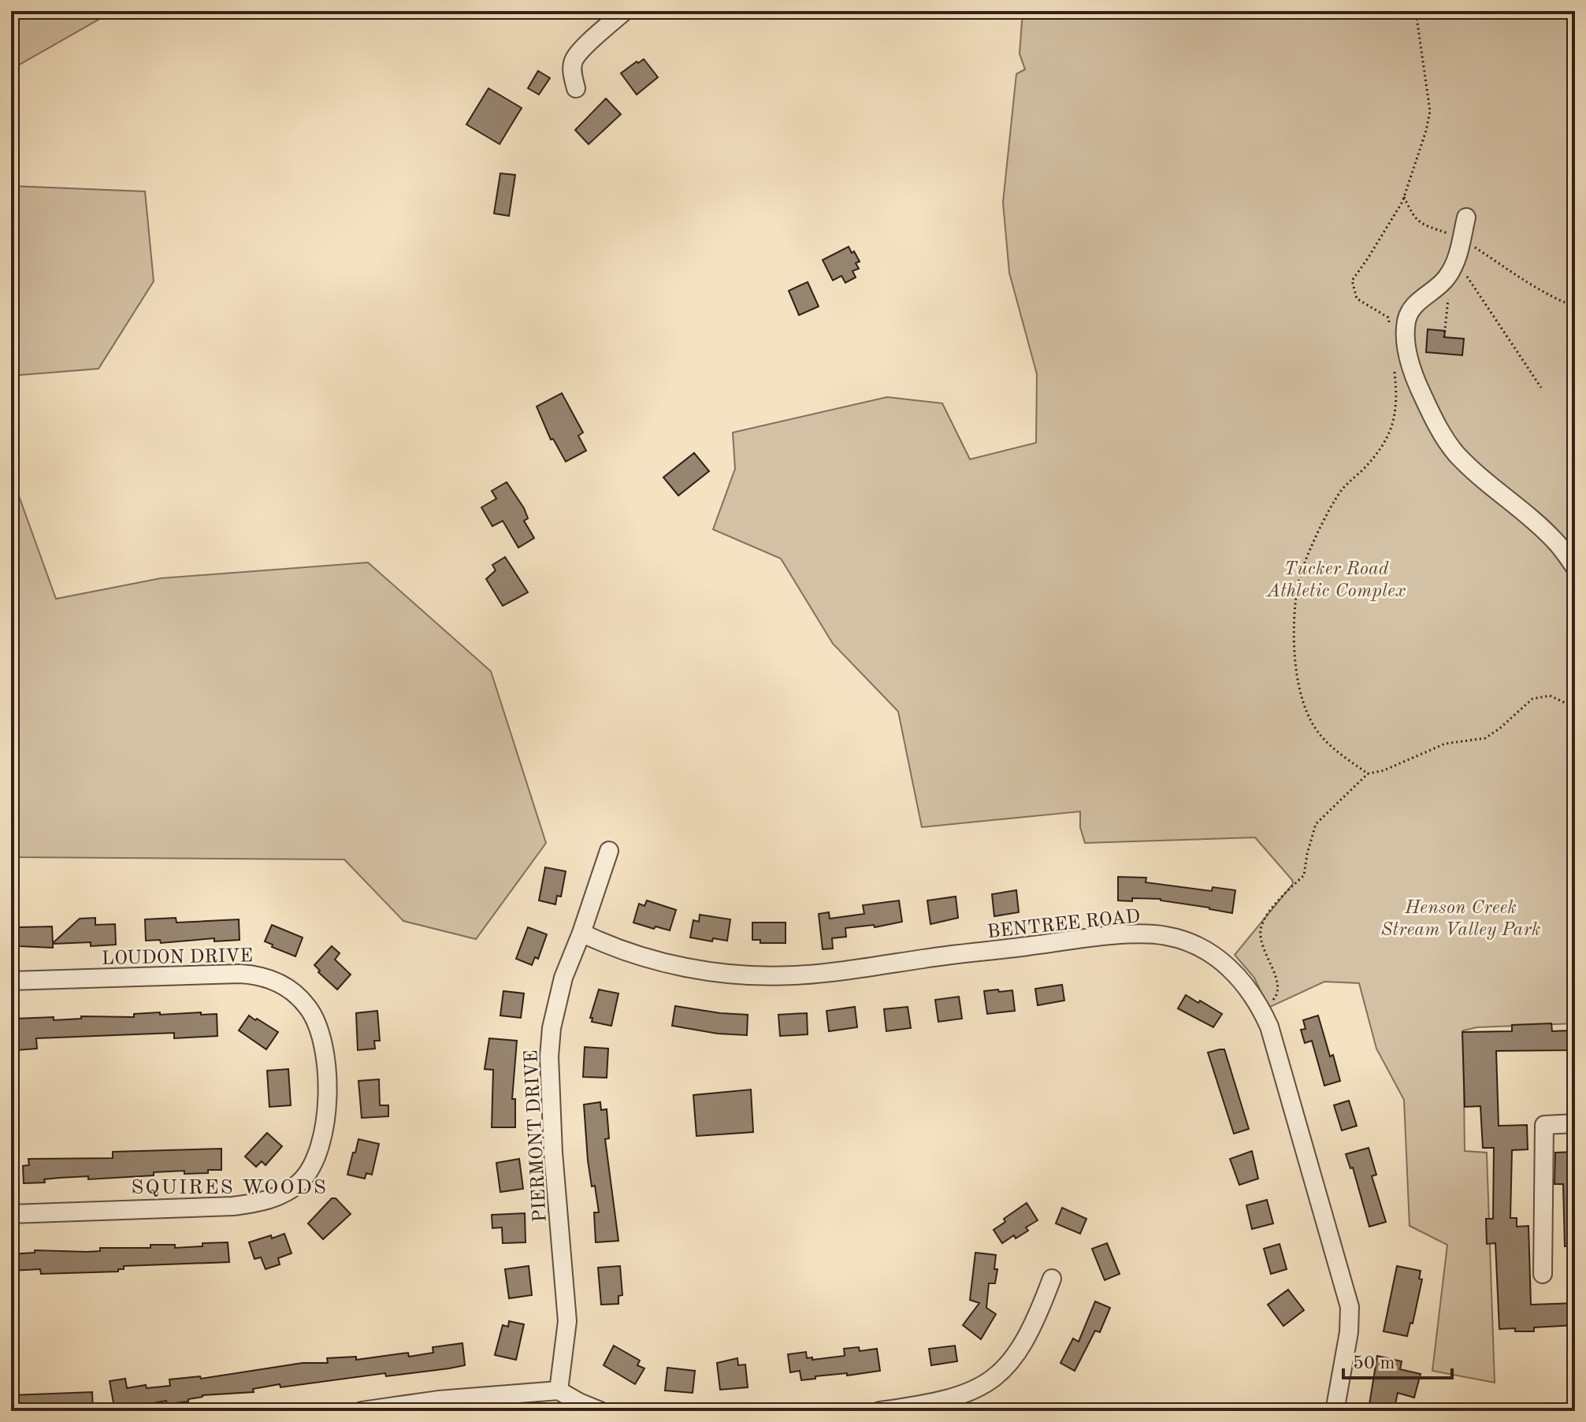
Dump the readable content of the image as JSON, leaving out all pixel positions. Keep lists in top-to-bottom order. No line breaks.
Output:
{"streets":{"street":["BENTREE ROAD","LOUDON DRIVE","PIERMONT DRIVE"]},"crossings":[["BENTREE ROAD","PIERMONT DRIVE"]],"districts":["SQUIRES WOODS"],"parks":["Tucker Road Athletic Complex","Henson Creek Stream Valley Park"],"scale_bar":"50 m"}
